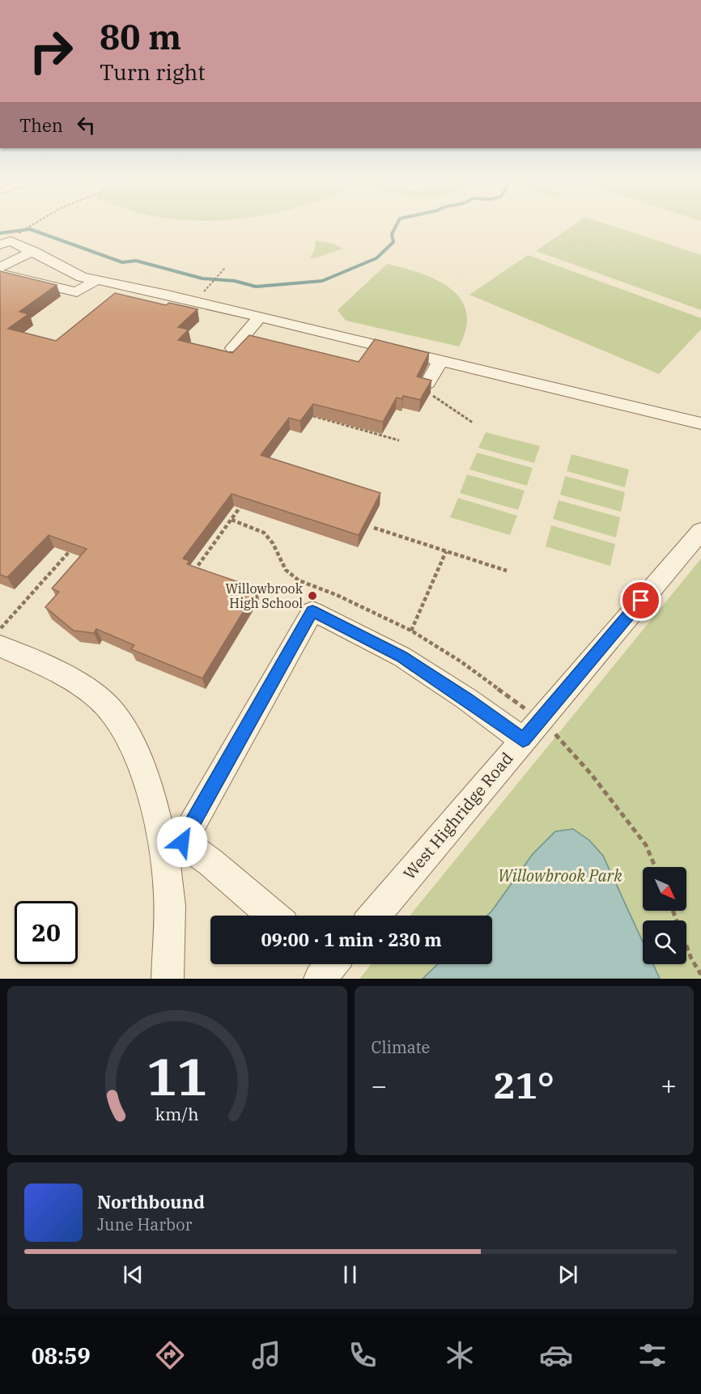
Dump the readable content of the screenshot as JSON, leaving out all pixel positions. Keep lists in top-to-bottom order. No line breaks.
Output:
{"streets":{"street":["West Highridge Road"]},"parks":["Willowbrook Park"],"places":["Willowbrook High School"],"north":"bottom right","page":{"turn":["80 m","Turn right"],"then":"Then","limit":"20","trip":"09:00 · 1 min · 230 m","tile":"Climate","heat":["−","21°","+"],"song":["Northbound","June Harbor"],"tabs":"08:59","gauge":["11","km/h"]}}
